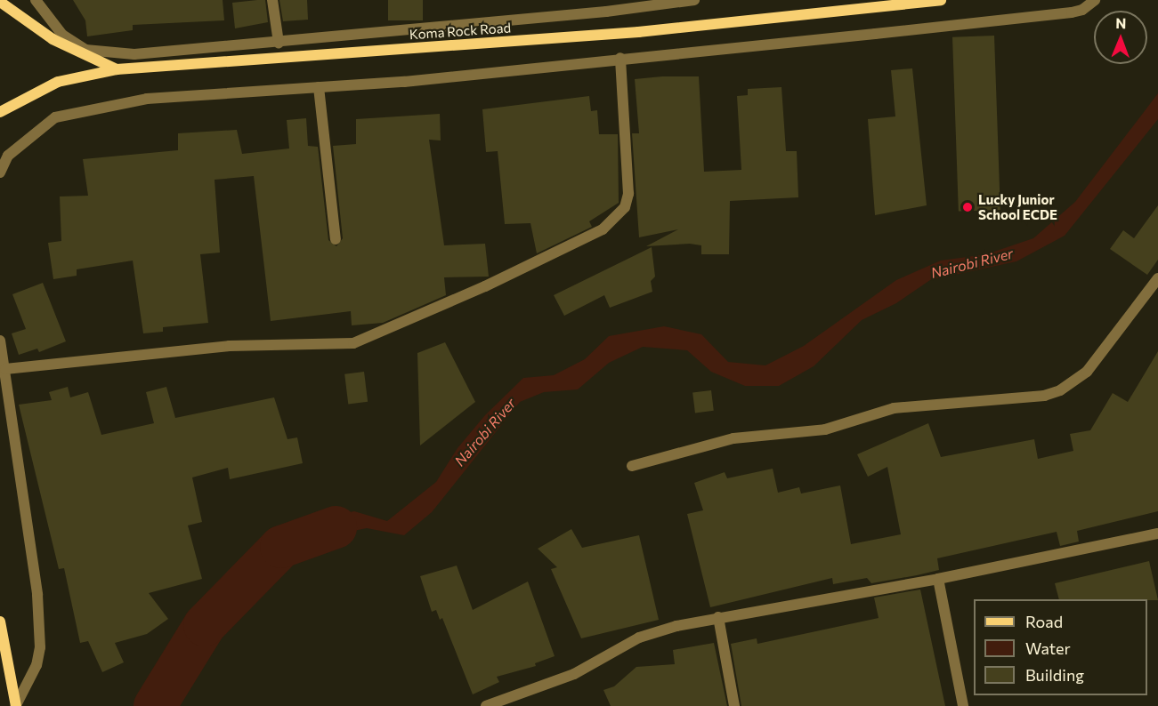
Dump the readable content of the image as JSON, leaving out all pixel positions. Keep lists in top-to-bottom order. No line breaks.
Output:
{"streets":{"main road":["Koma Rock Road"]},"water":["Nairobi River"],"places":["Lucky Junior School ECDE"],"legend":["Road","Water","Building"],"north":"top"}
